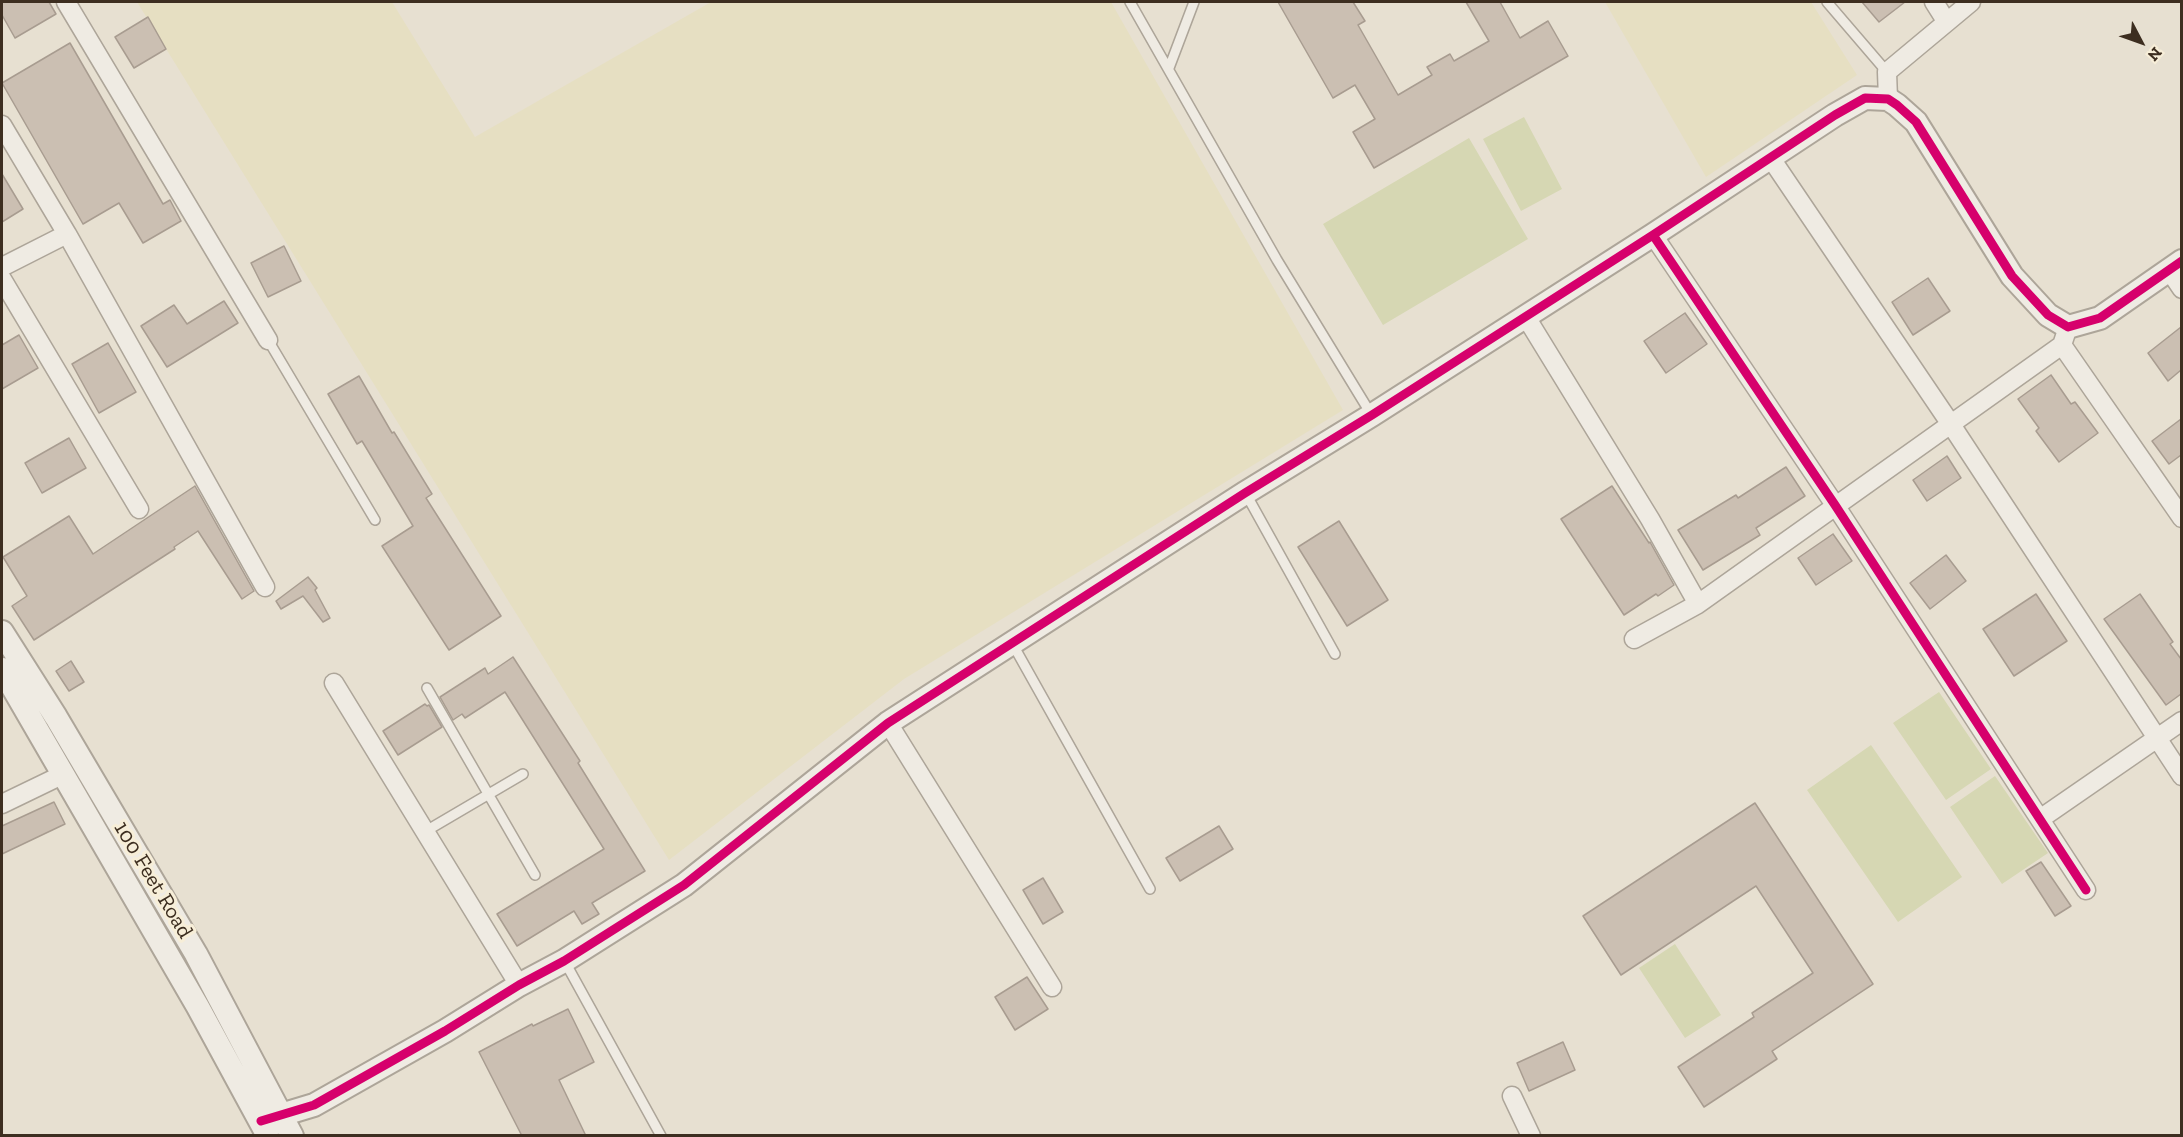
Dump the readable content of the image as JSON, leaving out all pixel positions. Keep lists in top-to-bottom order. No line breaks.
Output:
{"streets":{"street":["100 Feet Road"]},"north":"bottom right"}
